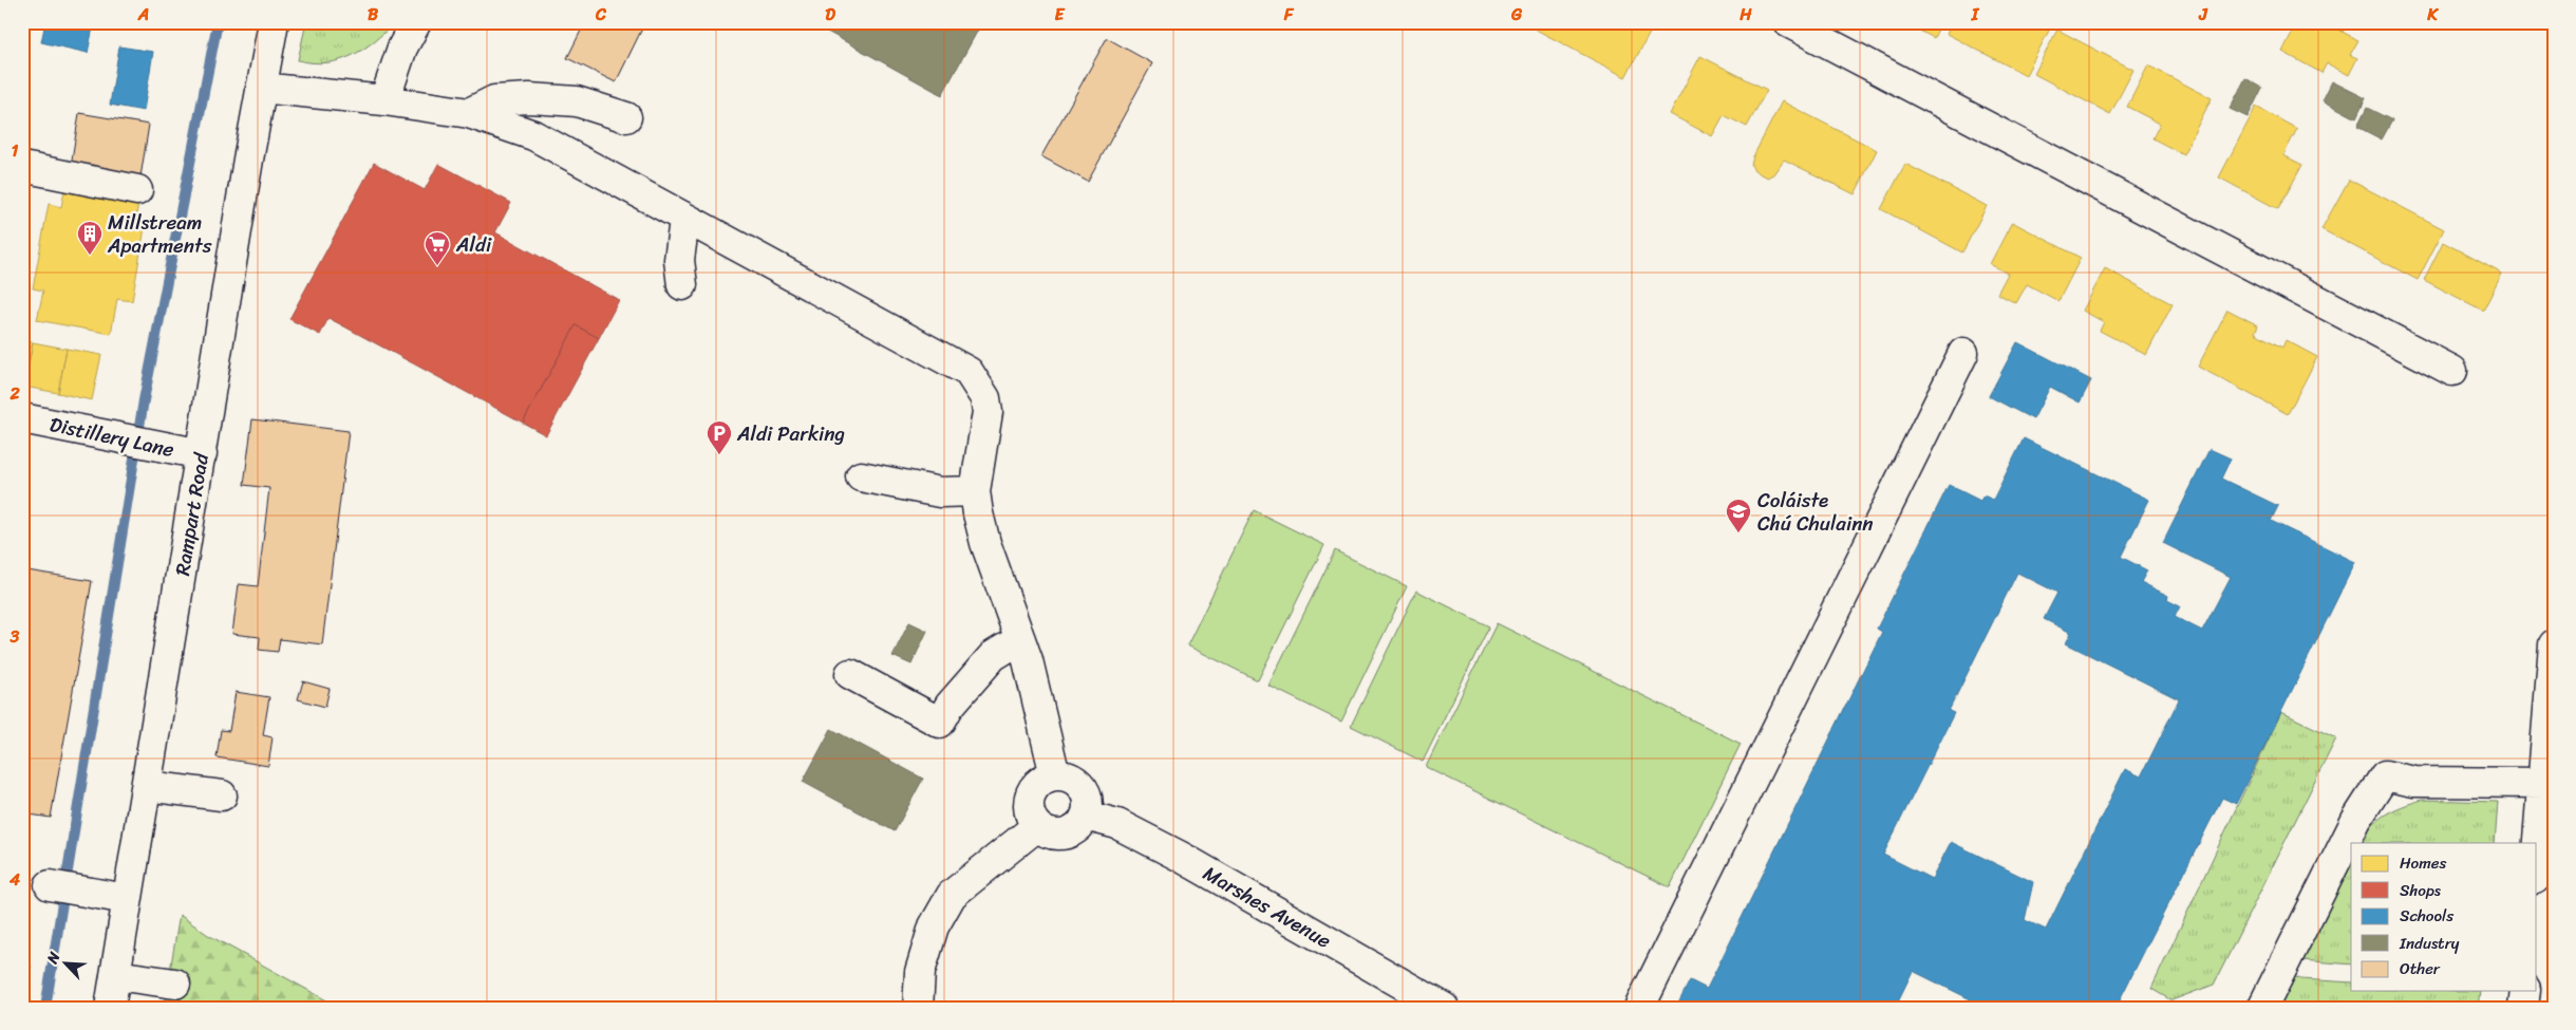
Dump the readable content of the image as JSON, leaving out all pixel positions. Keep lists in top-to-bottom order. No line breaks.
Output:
{"streets":{"street":["Distillery Lane","Rampart Road","Marshes Avenue"]},"crossings":[["Distillery Lane","Rampart Road"]],"places":{"building":["Millstream Apartments"],"supermarket":["Aldi"],"parking":["Aldi Parking"],"school or university":["Coláiste Chú Chulainn"]},"legend":["Homes","Shops","Schools","Industry","Other"],"north":"top left","grid":{"columns":["A","B","C","D","E","F","G","H","I","J","K"],"rows":["1","2","3","4"]}}
